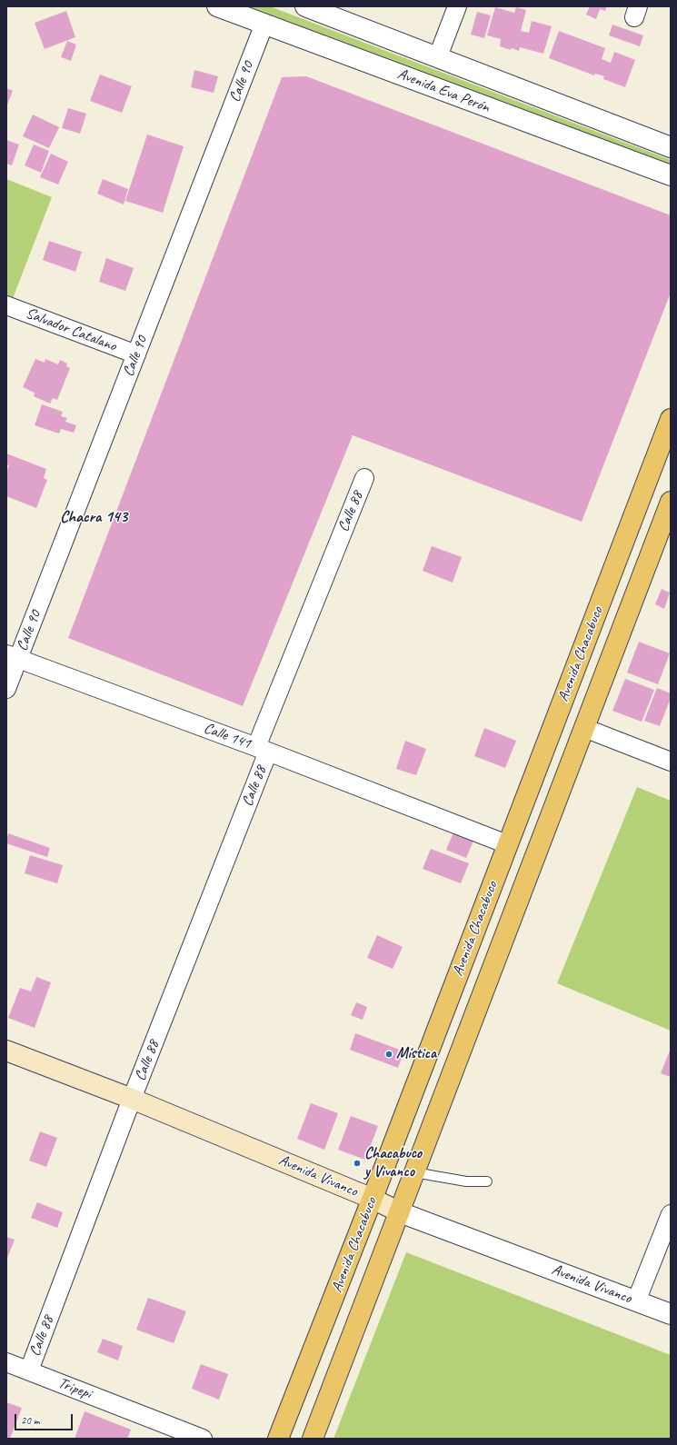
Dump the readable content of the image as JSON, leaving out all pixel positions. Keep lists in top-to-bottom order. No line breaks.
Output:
{"streets":{"main road":["Avenida Chacabuco","Avenida Vivanco"],"street":["Calle 90","Avenida Eva Perón","Salvador Catalano","Calle 88","Calle 141","Tripepi"]},"crossings":[["Calle 90","Avenida Eva Perón"],["Calle 90","Salvador Catalano"],["Calle 90","Calle 141"],["Calle 88","Calle 141"],["Calle 88","Avenida Vivanco"],["Calle 88","Tripepi"],["Avenida Chacabuco","Calle 141"],["Avenida Chacabuco","Avenida Vivanco"]],"districts":["Chacra 143"],"places":["Mística","Chacabuco y Vivanco"],"scale_bar":"20 m"}
